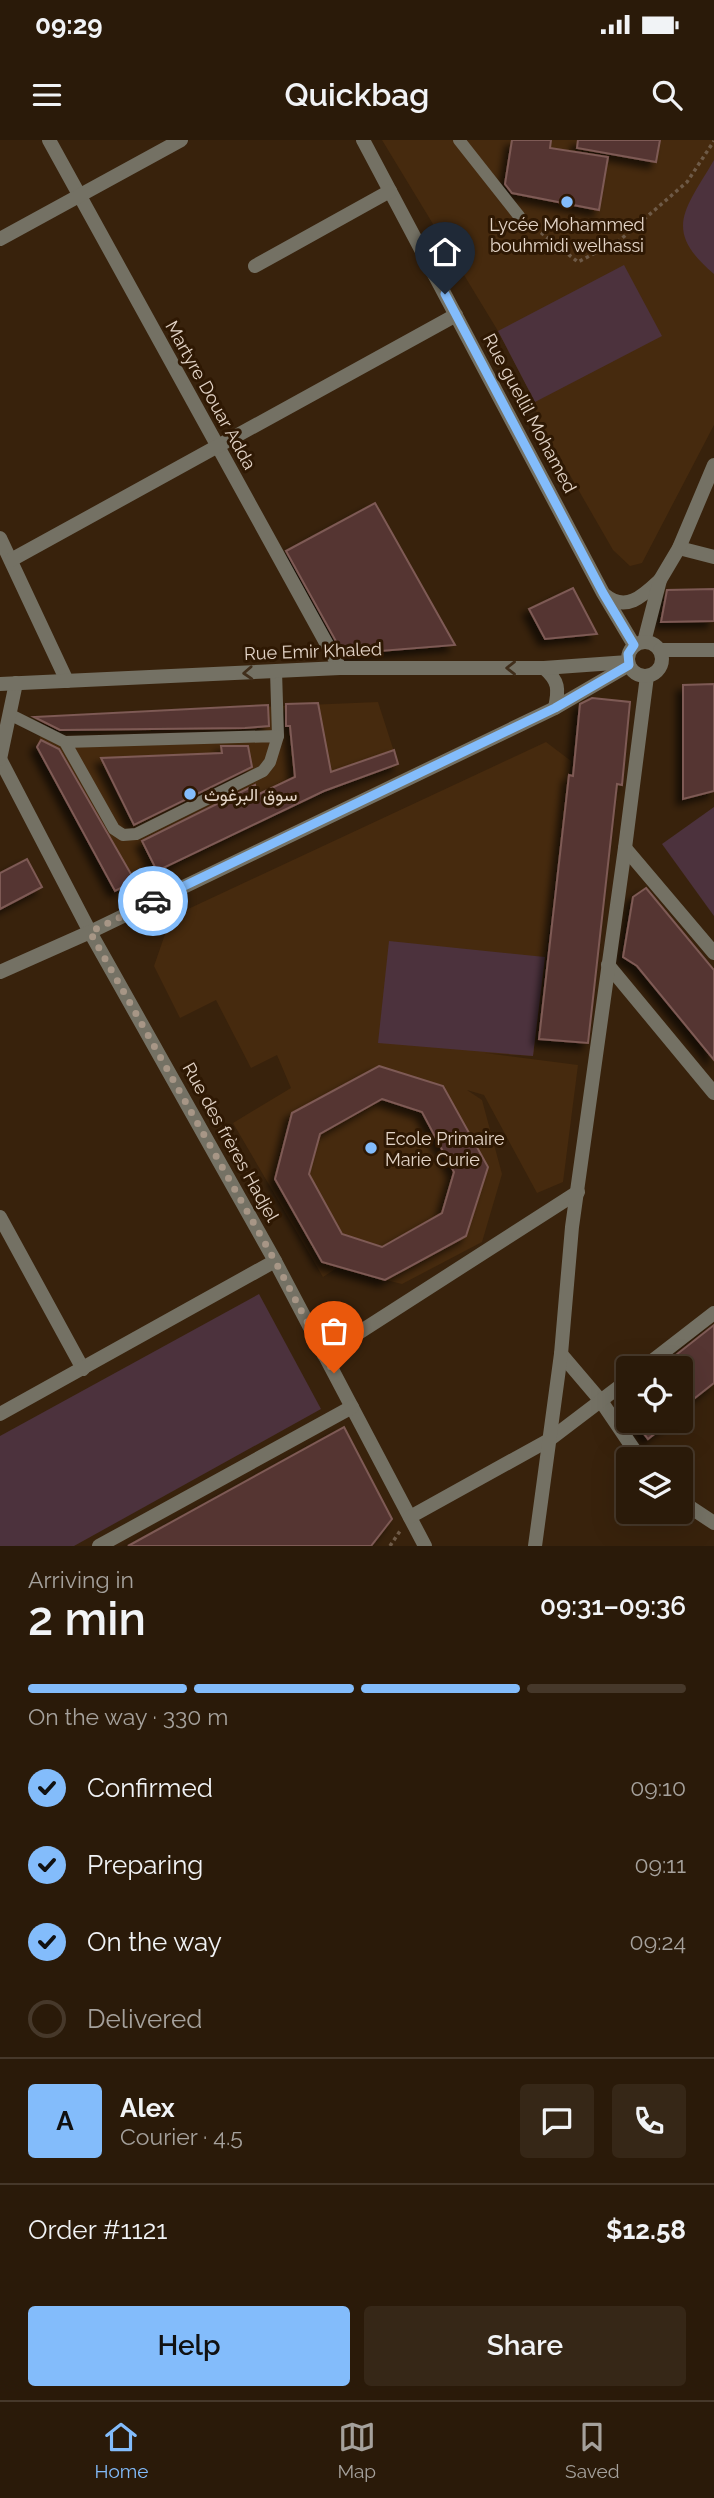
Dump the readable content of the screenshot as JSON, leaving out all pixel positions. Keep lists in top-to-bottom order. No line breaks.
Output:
{"streets":{"street":["Martyre Douar Adda","Rue guellil Mohamed","Rue Emir Khaled","Rue des frères Hadjel"]},"crossings":[["Martyre Douar Adda","Rue Emir Khaled"],["Rue guellil Mohamed","Rue Emir Khaled"]],"places":["Lycée Mohammed bouhmidi welhassi","سوق البرغوث","Ecole Primaire Marie Curie"],"page":{"status":"09:29","header":"Quickbag","heading":["2 min","Arriving in","09:31–09:36"],"panel":["Alex","Courier · 4.5","Order #1121","$12.58"],"bar":"On the way · 330 m","list":[["Confirmed","09:10"],["Preparing","09:11"],["On the way","09:24"],"Delivered"],"round":"A","buttons":["Help","Share"],"tabs":["Home","Map","Saved"]}}
